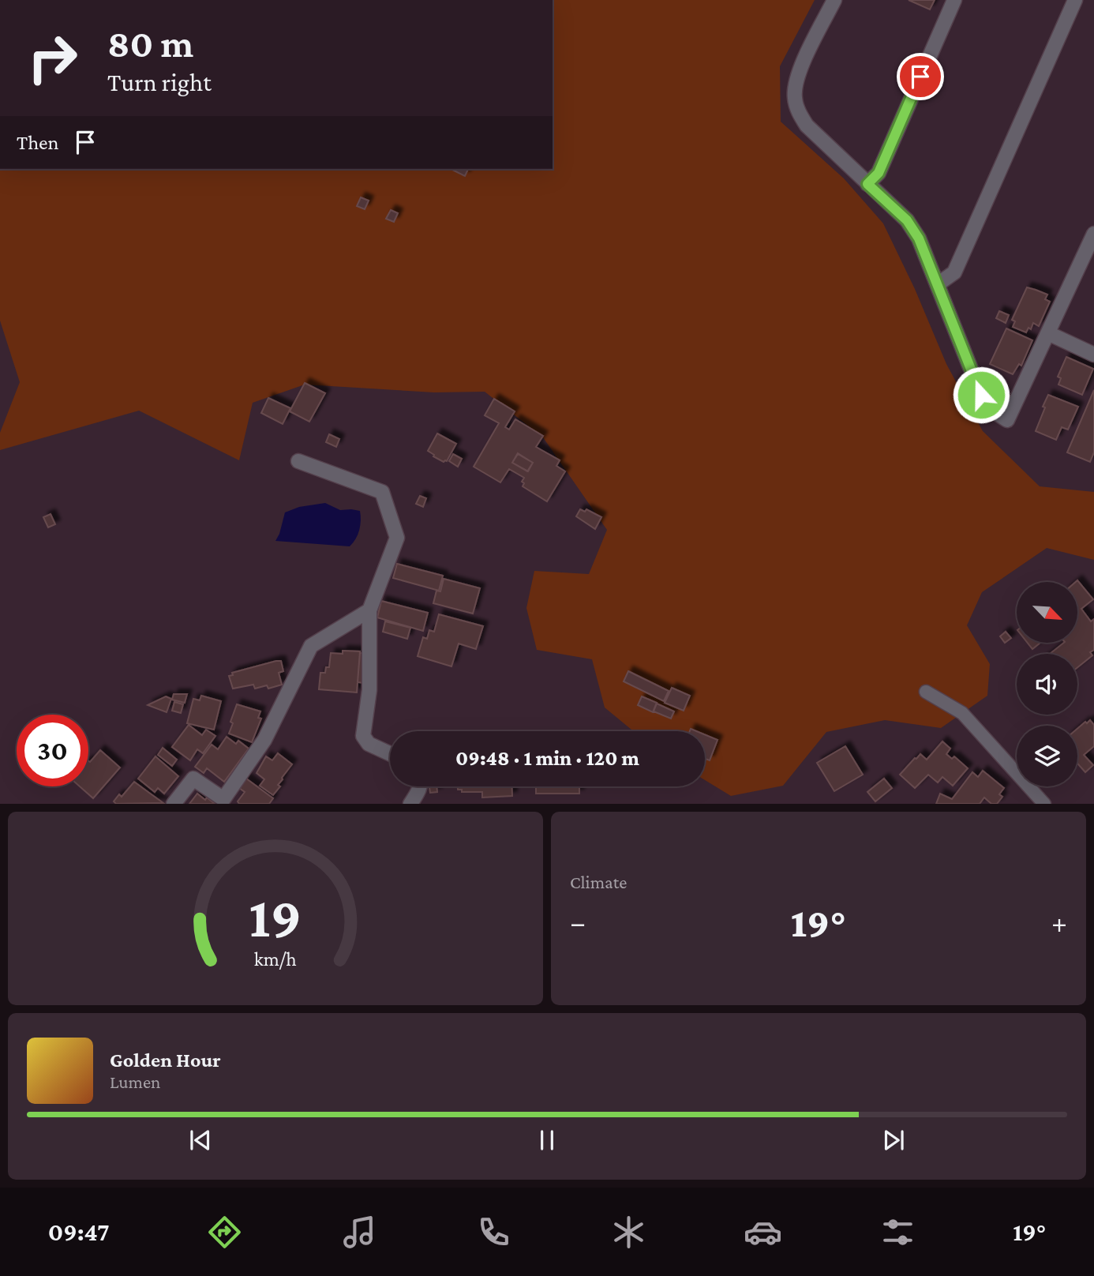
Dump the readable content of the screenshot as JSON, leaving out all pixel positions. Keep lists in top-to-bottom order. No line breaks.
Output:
{"north":"bottom right","page":{"turn":["80 m","Turn right"],"then":"Then","limit":"30","trip":"09:48 · 1 min · 120 m","tile":"Climate","heat":["−","19°","+"],"song":["Golden Hour","Lumen"],"tabs":["09:47","19°"],"gauge":["19","km/h"]}}
